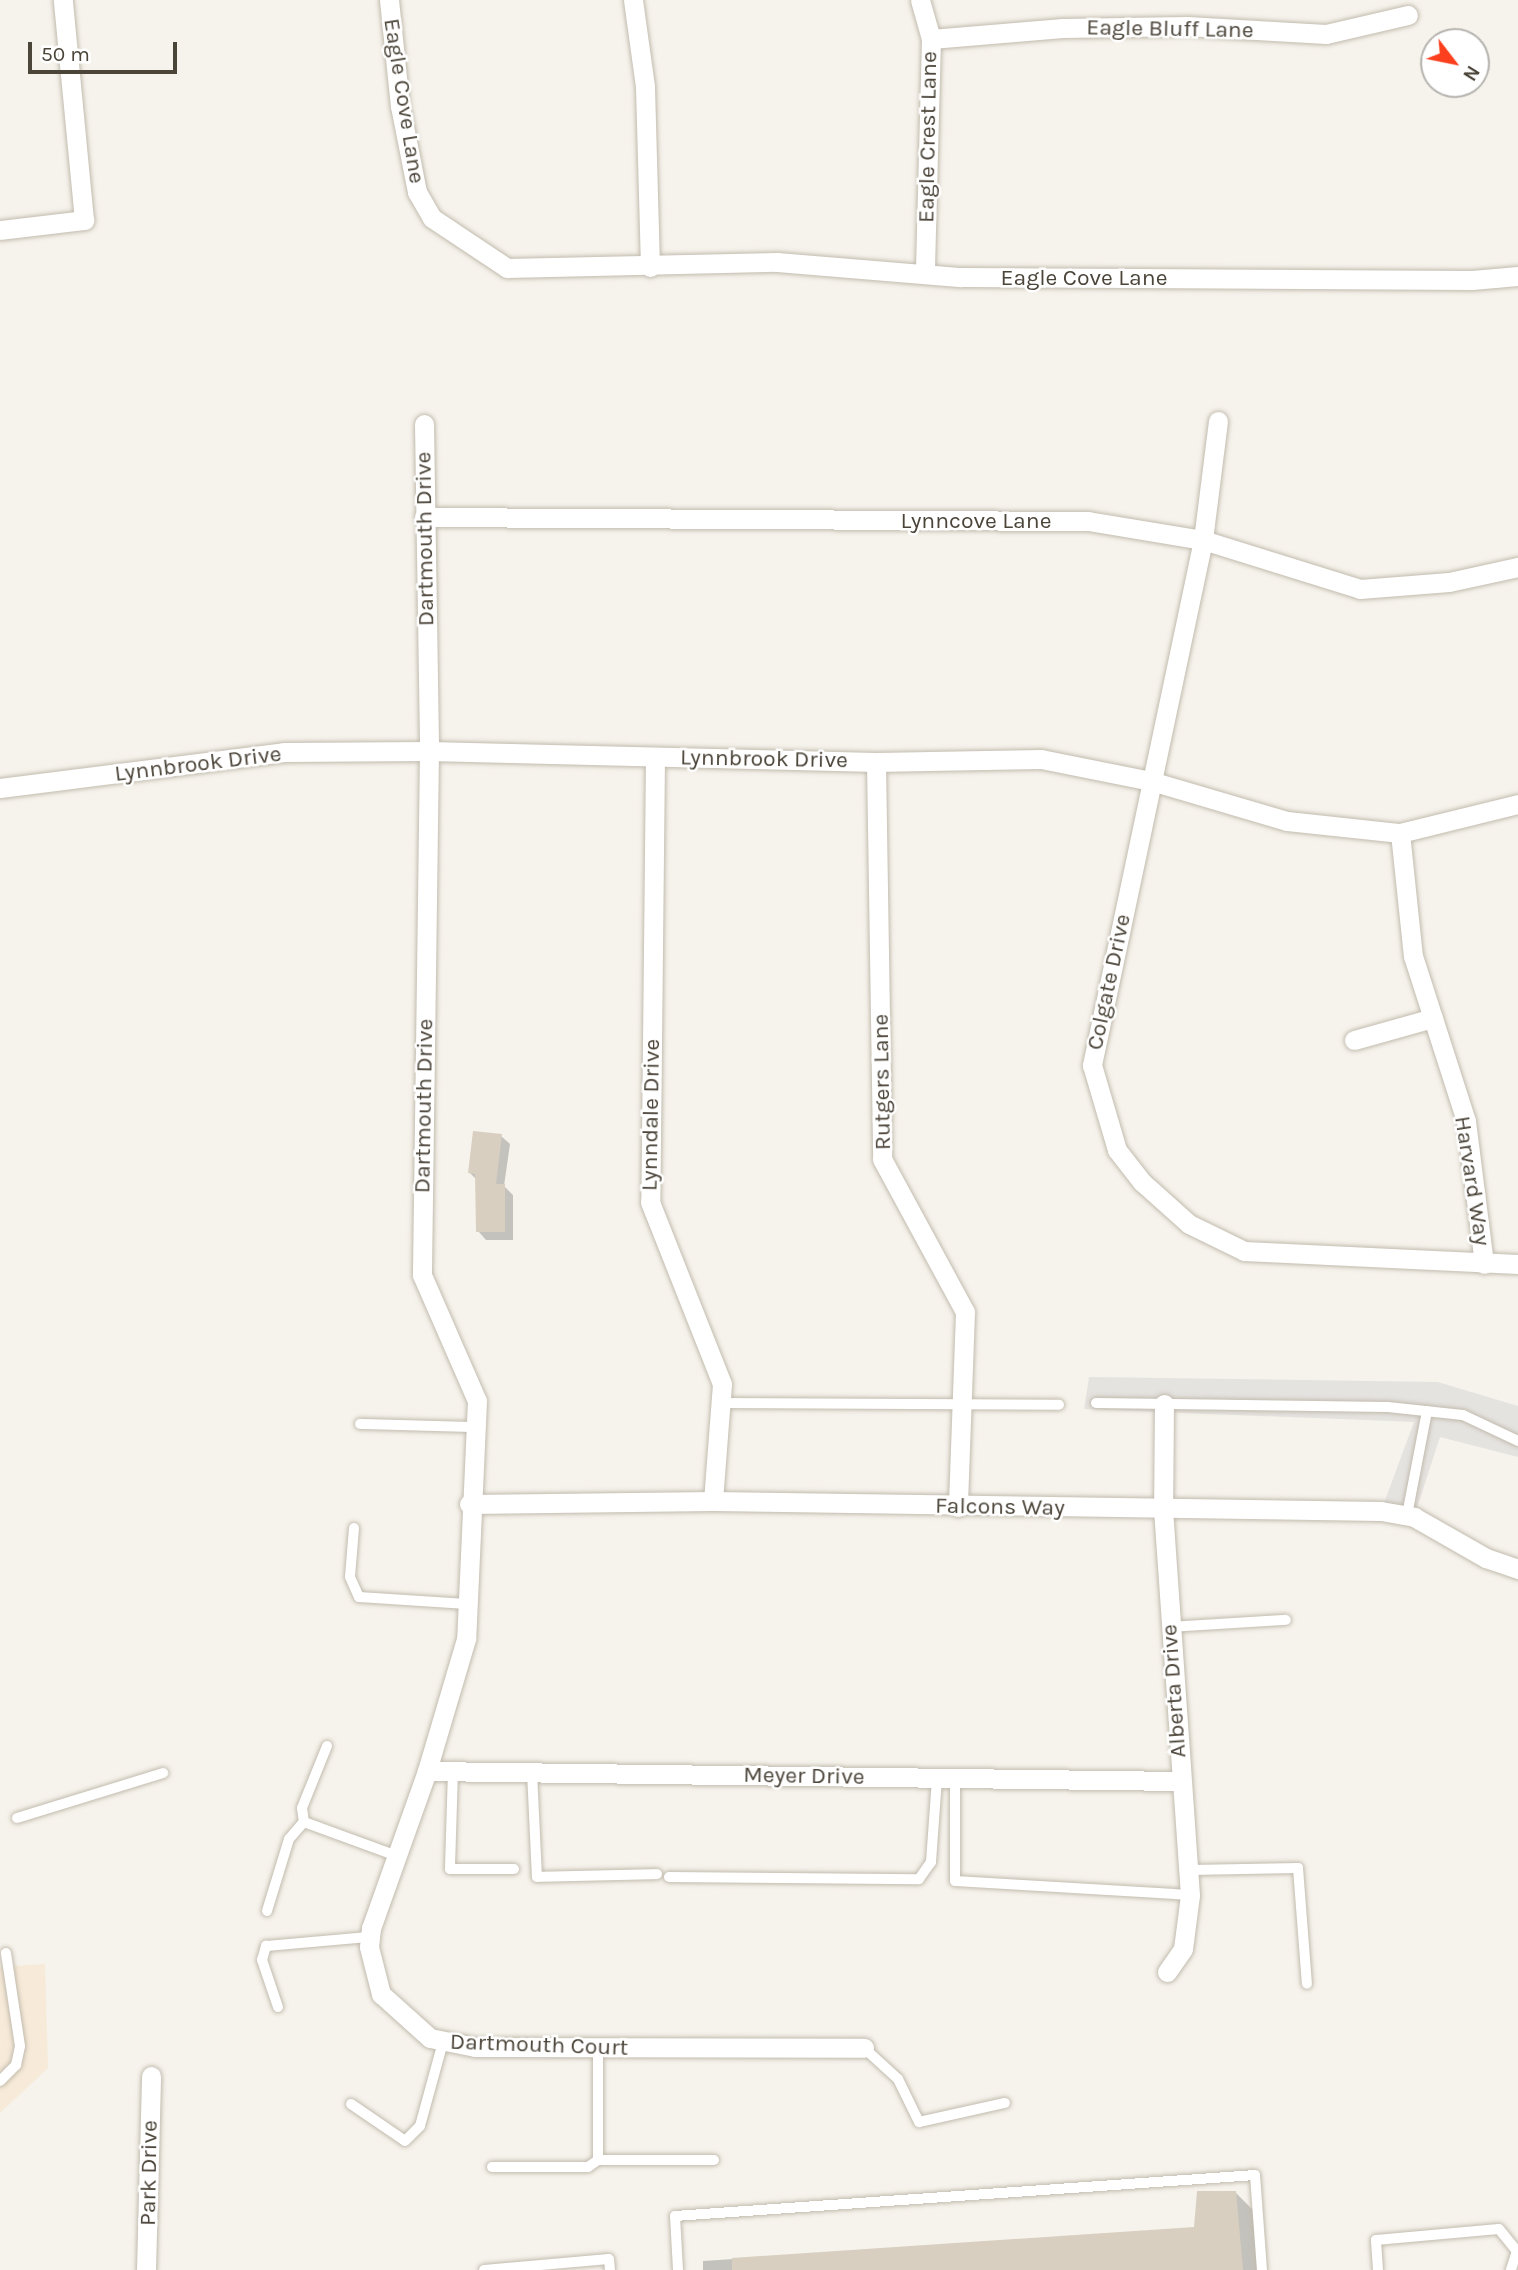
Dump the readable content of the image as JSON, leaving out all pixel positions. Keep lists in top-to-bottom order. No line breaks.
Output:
{"streets":{"street":["Eagle Bluff Lane","Eagle Cove Lane","Eagle Crest Lane","Lynncove Lane","Dartmouth Drive","Lynnbrook Drive","Colgate Drive","Rutgers Lane","Lynndale Drive","Harvard Way","Falcons Way","Alberta Drive","Meyer Drive","Dartmouth Court","Park Drive"]},"crossings":[["Eagle Bluff Lane","Eagle Crest Lane"],["Eagle Cove Lane","Eagle Crest Lane"],["Lynncove Lane","Dartmouth Drive"],["Lynncove Lane","Colgate Drive"],["Dartmouth Drive","Lynnbrook Drive"],["Dartmouth Drive","Falcons Way"],["Dartmouth Drive","Meyer Drive"],["Lynnbrook Drive","Colgate Drive"],["Lynnbrook Drive","Rutgers Lane"],["Lynnbrook Drive","Lynndale Drive"],["Lynnbrook Drive","Harvard Way"],["Colgate Drive","Harvard Way"],["Rutgers Lane","Falcons Way"],["Lynndale Drive","Falcons Way"],["Falcons Way","Alberta Drive"],["Alberta Drive","Meyer Drive"]],"scale_bar":"50 m","north":"bottom right"}
